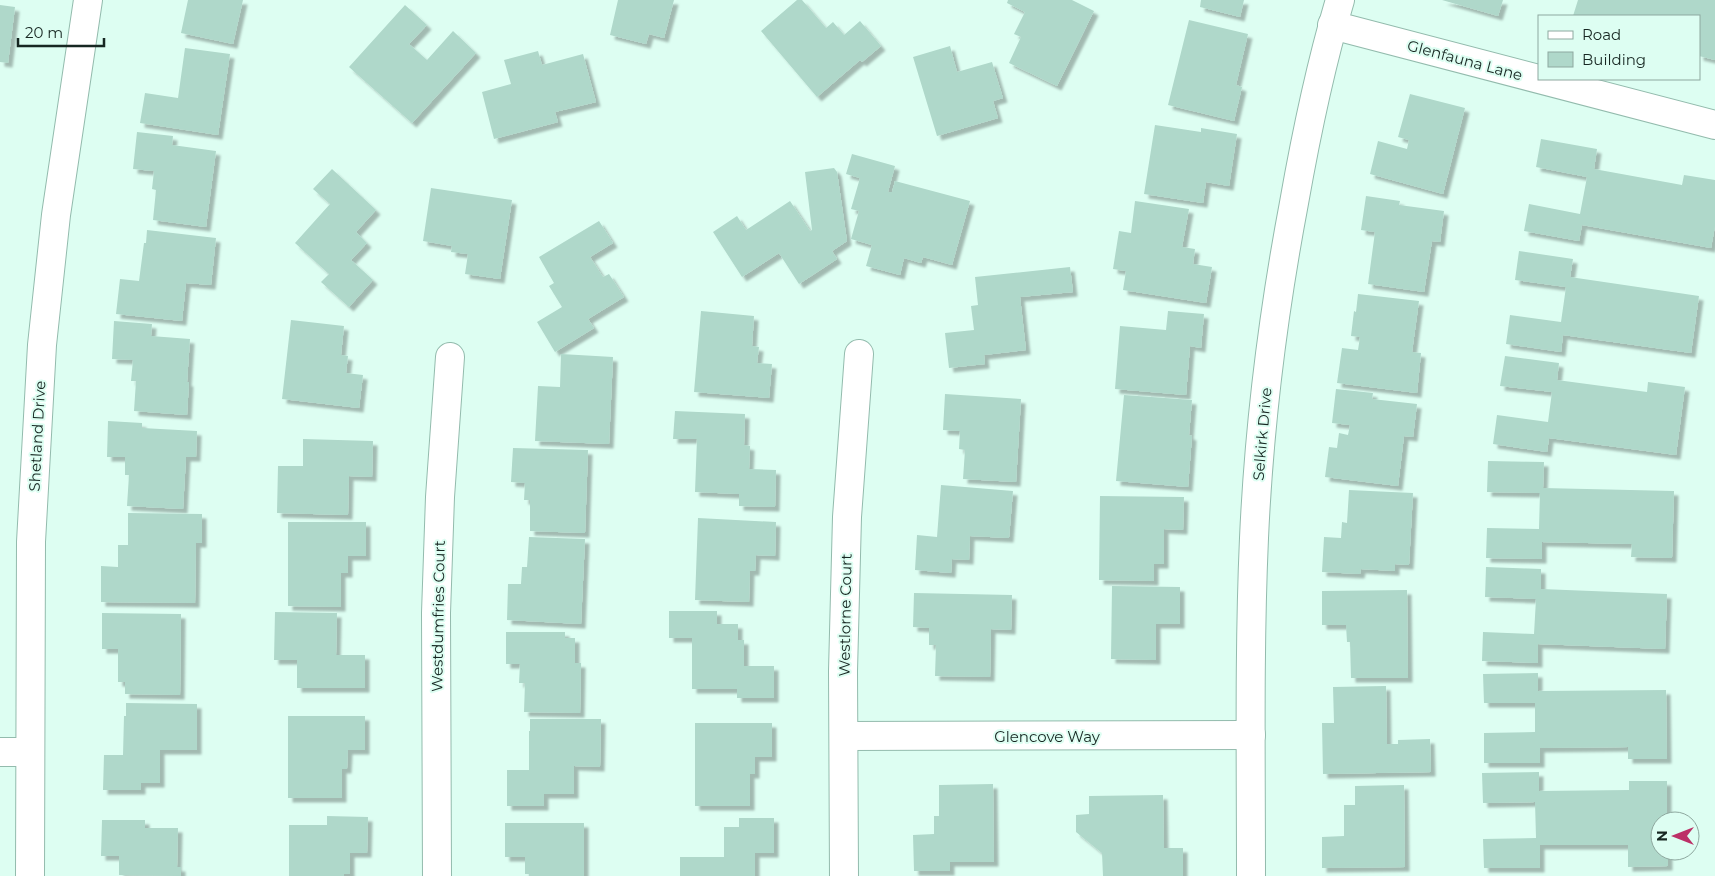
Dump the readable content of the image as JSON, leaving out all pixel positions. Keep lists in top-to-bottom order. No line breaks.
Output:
{"streets":{"street":["Glenfauna Lane","Selkirk Drive","Shetland Drive","Westlorne Court","Westdumfries Court","Glencove Way"]},"crossings":[["Glenfauna Lane","Selkirk Drive"],["Selkirk Drive","Glencove Way"],["Westlorne Court","Glencove Way"]],"legend":["Road","Building"],"scale_bar":"20 m","north":"left"}
